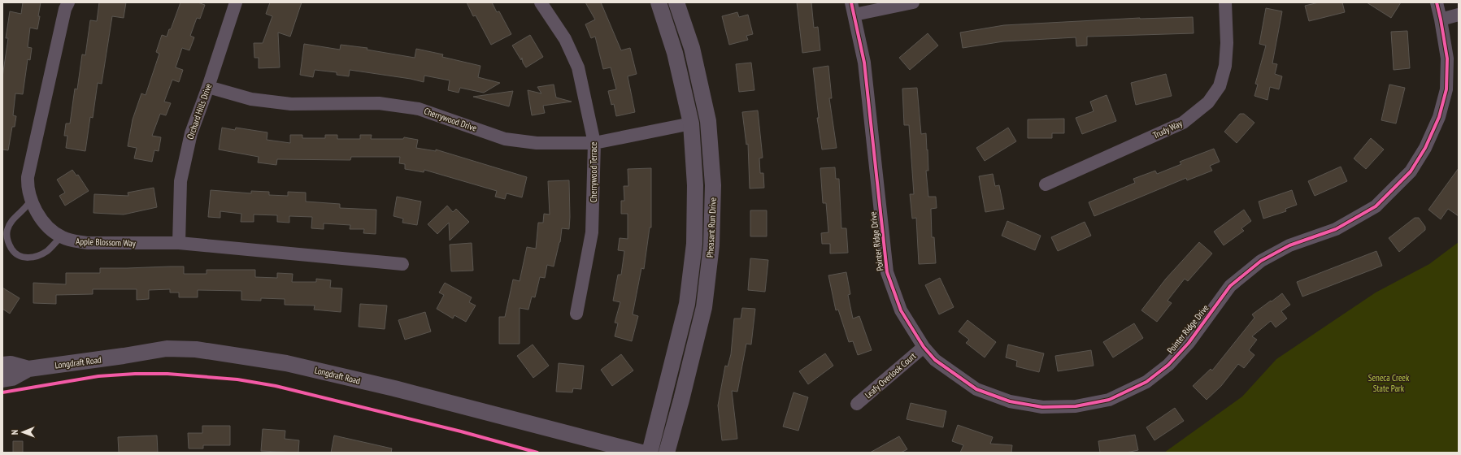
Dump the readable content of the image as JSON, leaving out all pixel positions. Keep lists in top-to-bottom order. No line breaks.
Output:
{"streets":{"street":["Orchard Hills Drive","Cherrywood Drive","Trudy Way","Cherrywood Terrace","Pheasant Run Drive","Pointer Ridge Drive","Apple Blossom Way","Longdraft Road","Leafy Overlook Court"]},"crossings":[["Orchard Hills Drive","Cherrywood Drive"],["Orchard Hills Drive","Apple Blossom Way"],["Cherrywood Drive","Cherrywood Terrace"],["Cherrywood Drive","Pheasant Run Drive"],["Pointer Ridge Drive","Leafy Overlook Court"]],"parks":["Seneca Creek State Park"],"north":"left"}
